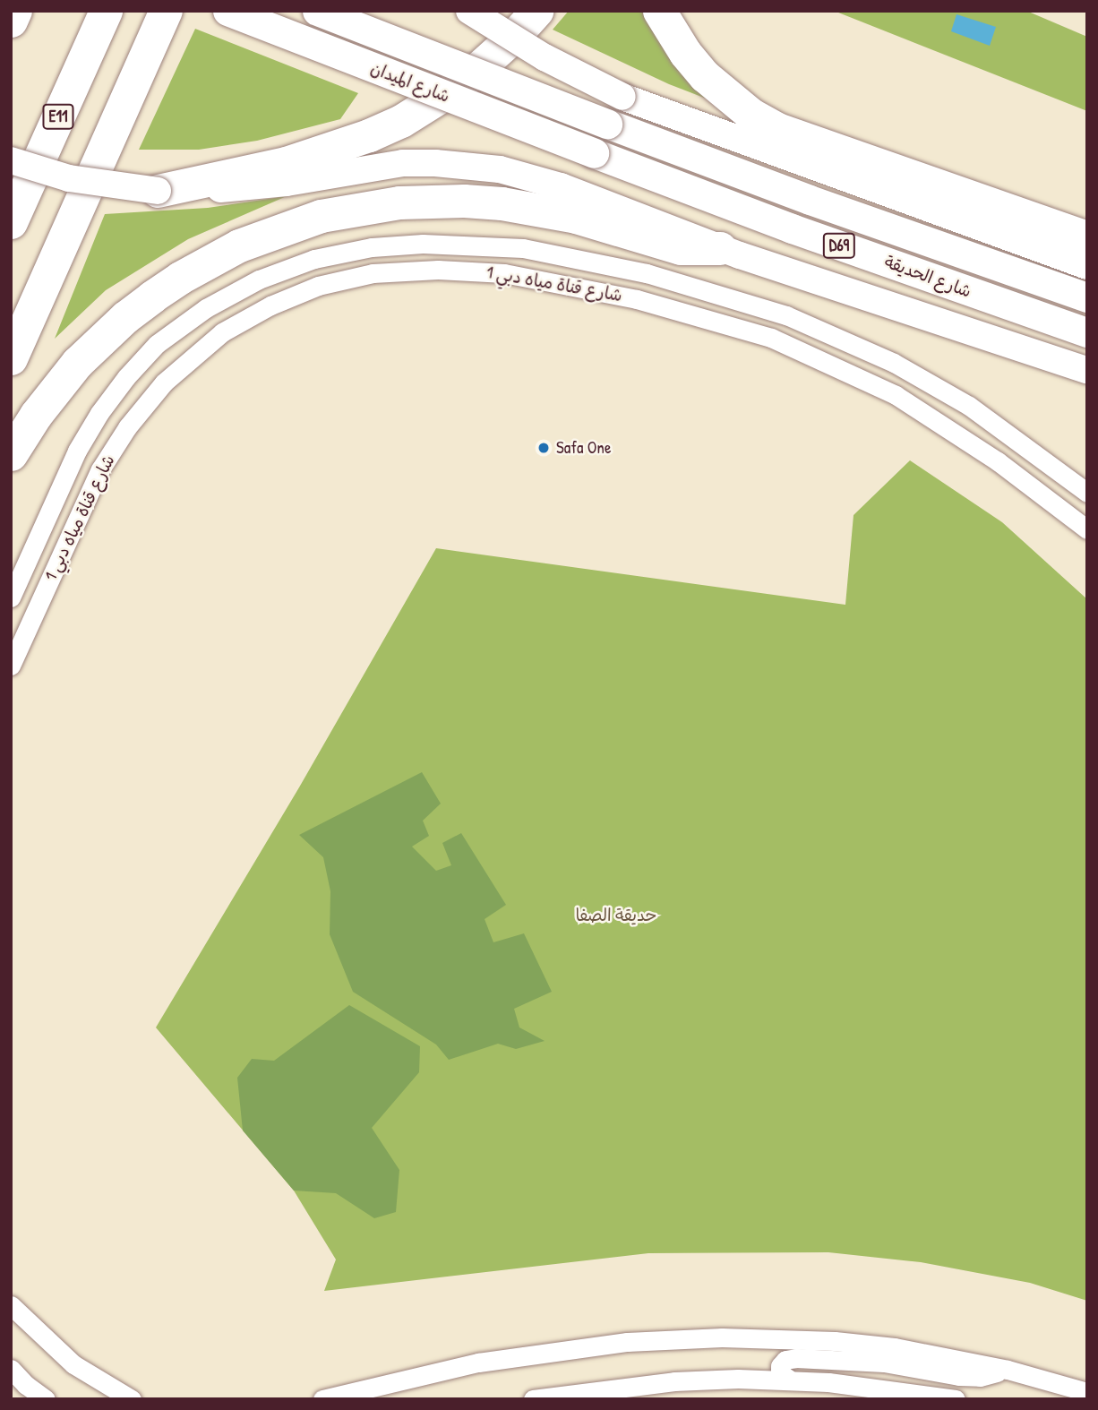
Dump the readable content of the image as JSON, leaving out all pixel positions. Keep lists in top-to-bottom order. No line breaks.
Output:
{"streets":{"highway":["E11"],"main road":["شارع الميدان","D69","شارع الحديقة"],"street":["شارع قناة مياه دبي 1"]},"crossings":[["شارع الميدان","شارع الحديقة"]],"parks":["حديقة الصفا"],"places":["Safa One"]}
